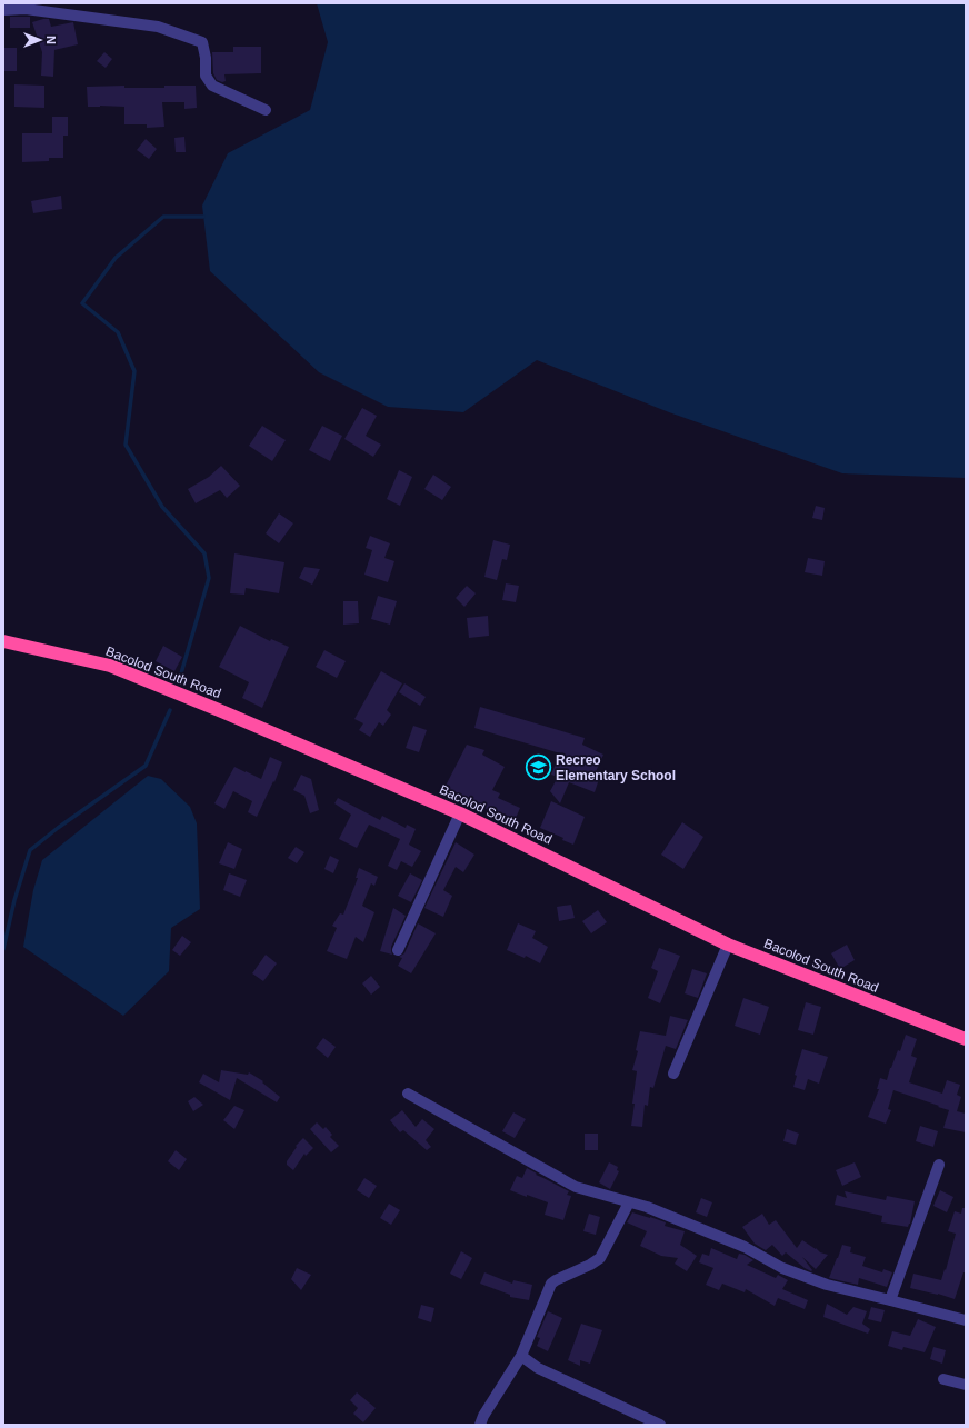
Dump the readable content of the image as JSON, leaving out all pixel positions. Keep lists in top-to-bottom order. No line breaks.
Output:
{"streets":{"highway":["Bacolod South Road"]},"places":{"school or university":["Recreo Elementary School"]},"north":"right"}
